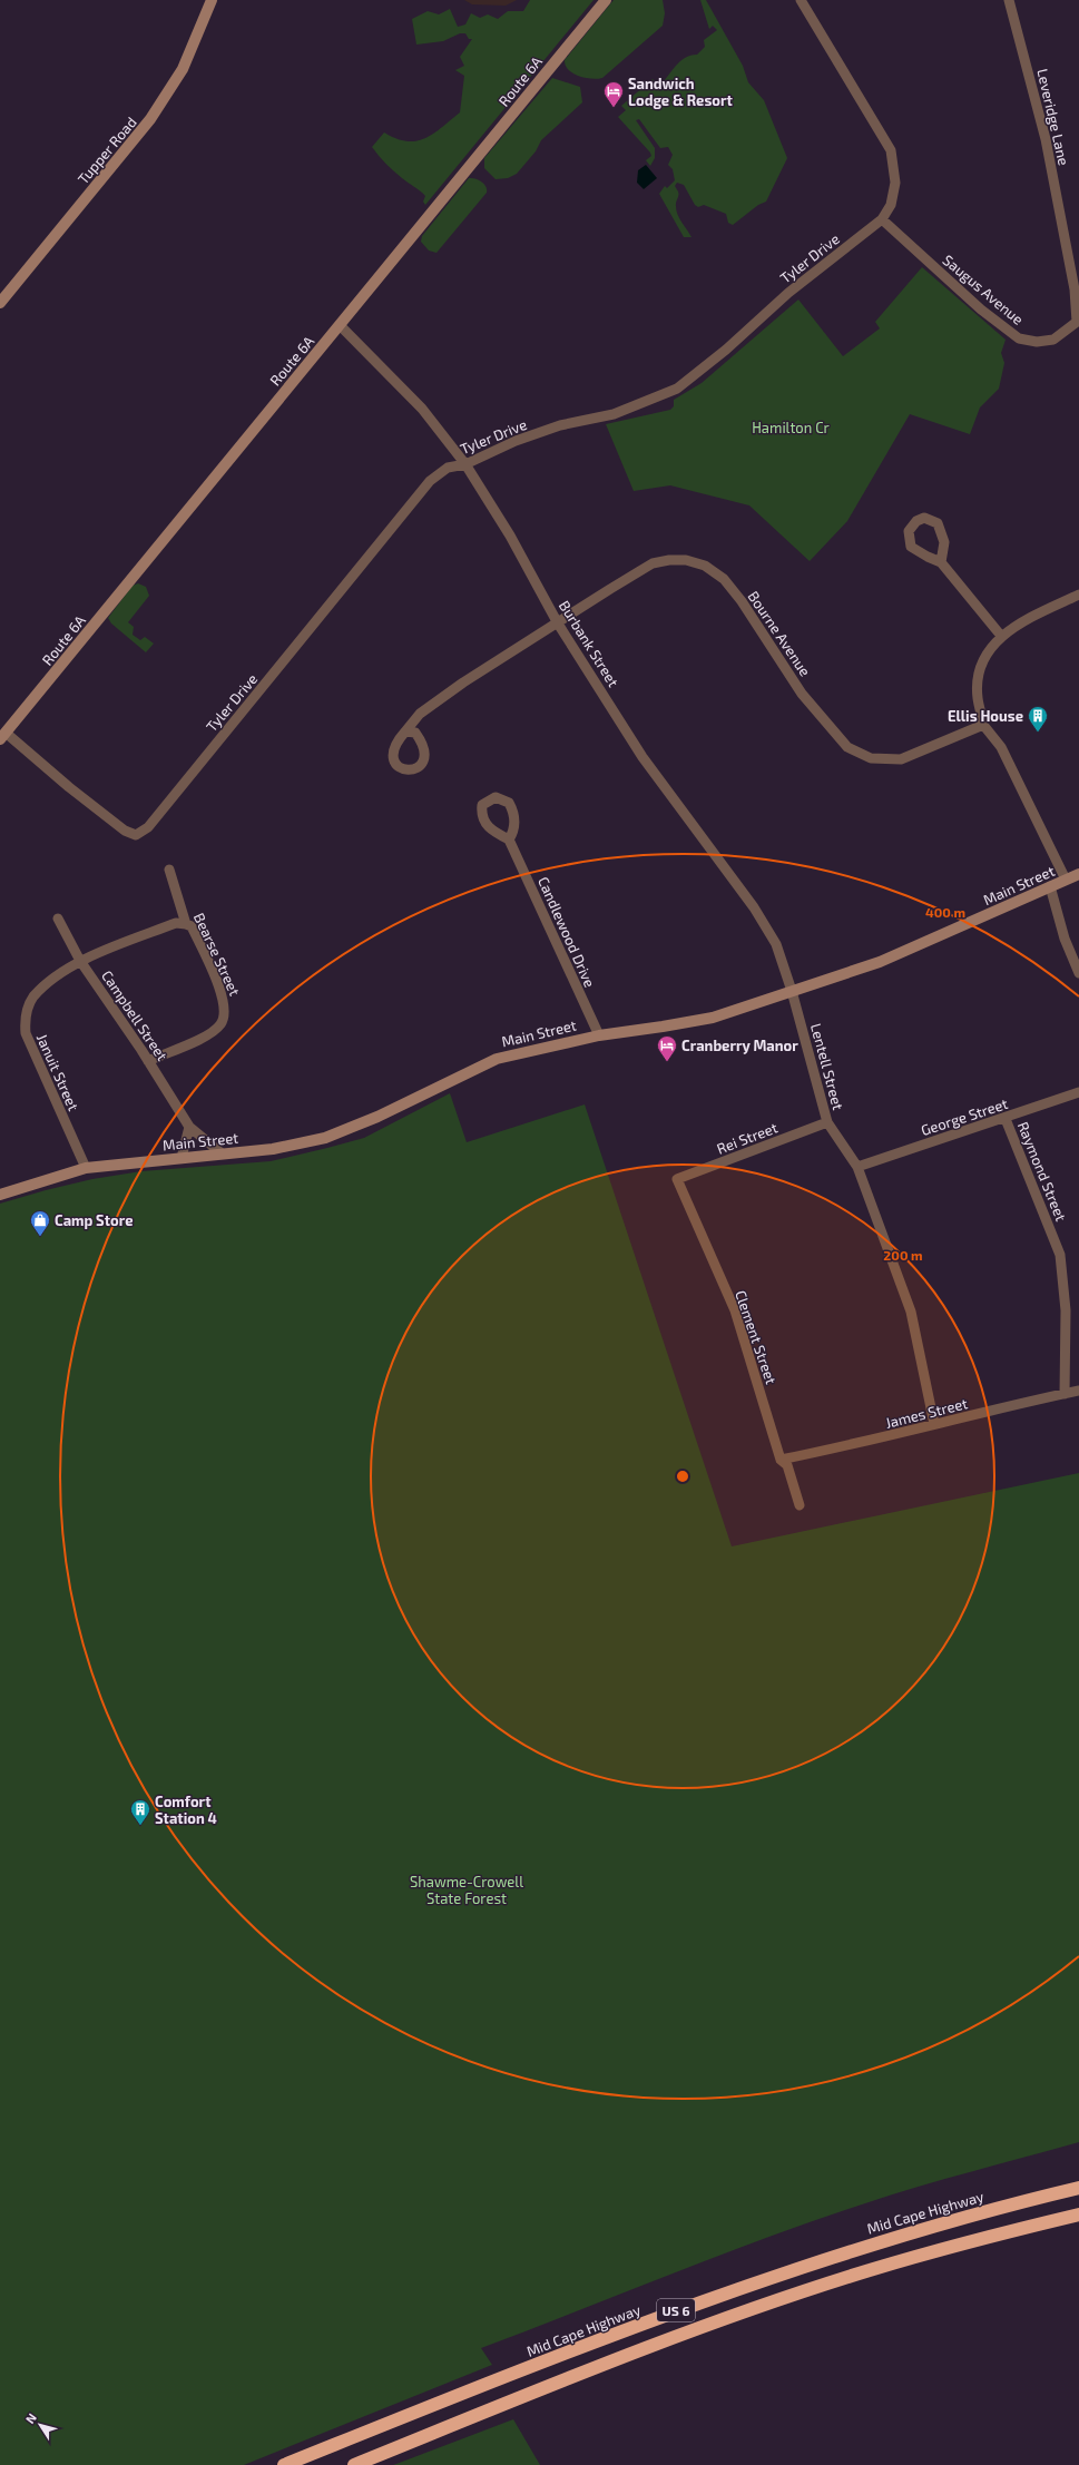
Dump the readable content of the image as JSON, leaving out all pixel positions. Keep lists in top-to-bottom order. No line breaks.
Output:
{"streets":{"highway":["Mid Cape Highway","US 6"],"main road":["Route 6A","Tupper Road","Main Street"],"street":["Leveridge Lane","Tyler Drive","Saugus Avenue","Bourne Avenue","Burbank Street","Candlewood Drive","Bearse Street","Campbell Street","Lentell Street","Januit Street","George Street","Rei Street","Raymond Street","Clement Street","James Street"]},"crossings":[["Route 6A","Tyler Drive"],["Route 6A","Burbank Street"],["Leveridge Lane","Saugus Avenue"],["Tyler Drive","Saugus Avenue"],["Tyler Drive","Burbank Street"],["Bourne Avenue","Burbank Street"],["Burbank Street","Main Street"],["Burbank Street","Lentell Street"],["Main Street","Candlewood Drive"],["Main Street","Campbell Street"],["Main Street","Lentell Street"],["Main Street","Januit Street"],["Bearse Street","Campbell Street"],["Bearse Street","Januit Street"],["Campbell Street","Januit Street"],["Lentell Street","George Street"],["Lentell Street","Rei Street"],["Lentell Street","James Street"],["George Street","Raymond Street"],["Rei Street","Clement Street"],["Raymond Street","James Street"],["Clement Street","James Street"]],"parks":["Hamilton Cr","Shawme-Crowell State Forest"],"places":{"hotel":["Sandwich Lodge & Resort","Cranberry Manor"],"building":["Ellis House","Comfort Station 4"],"shop":["Camp Store"]},"north":"top left","rings":["400 m","200 m"]}
